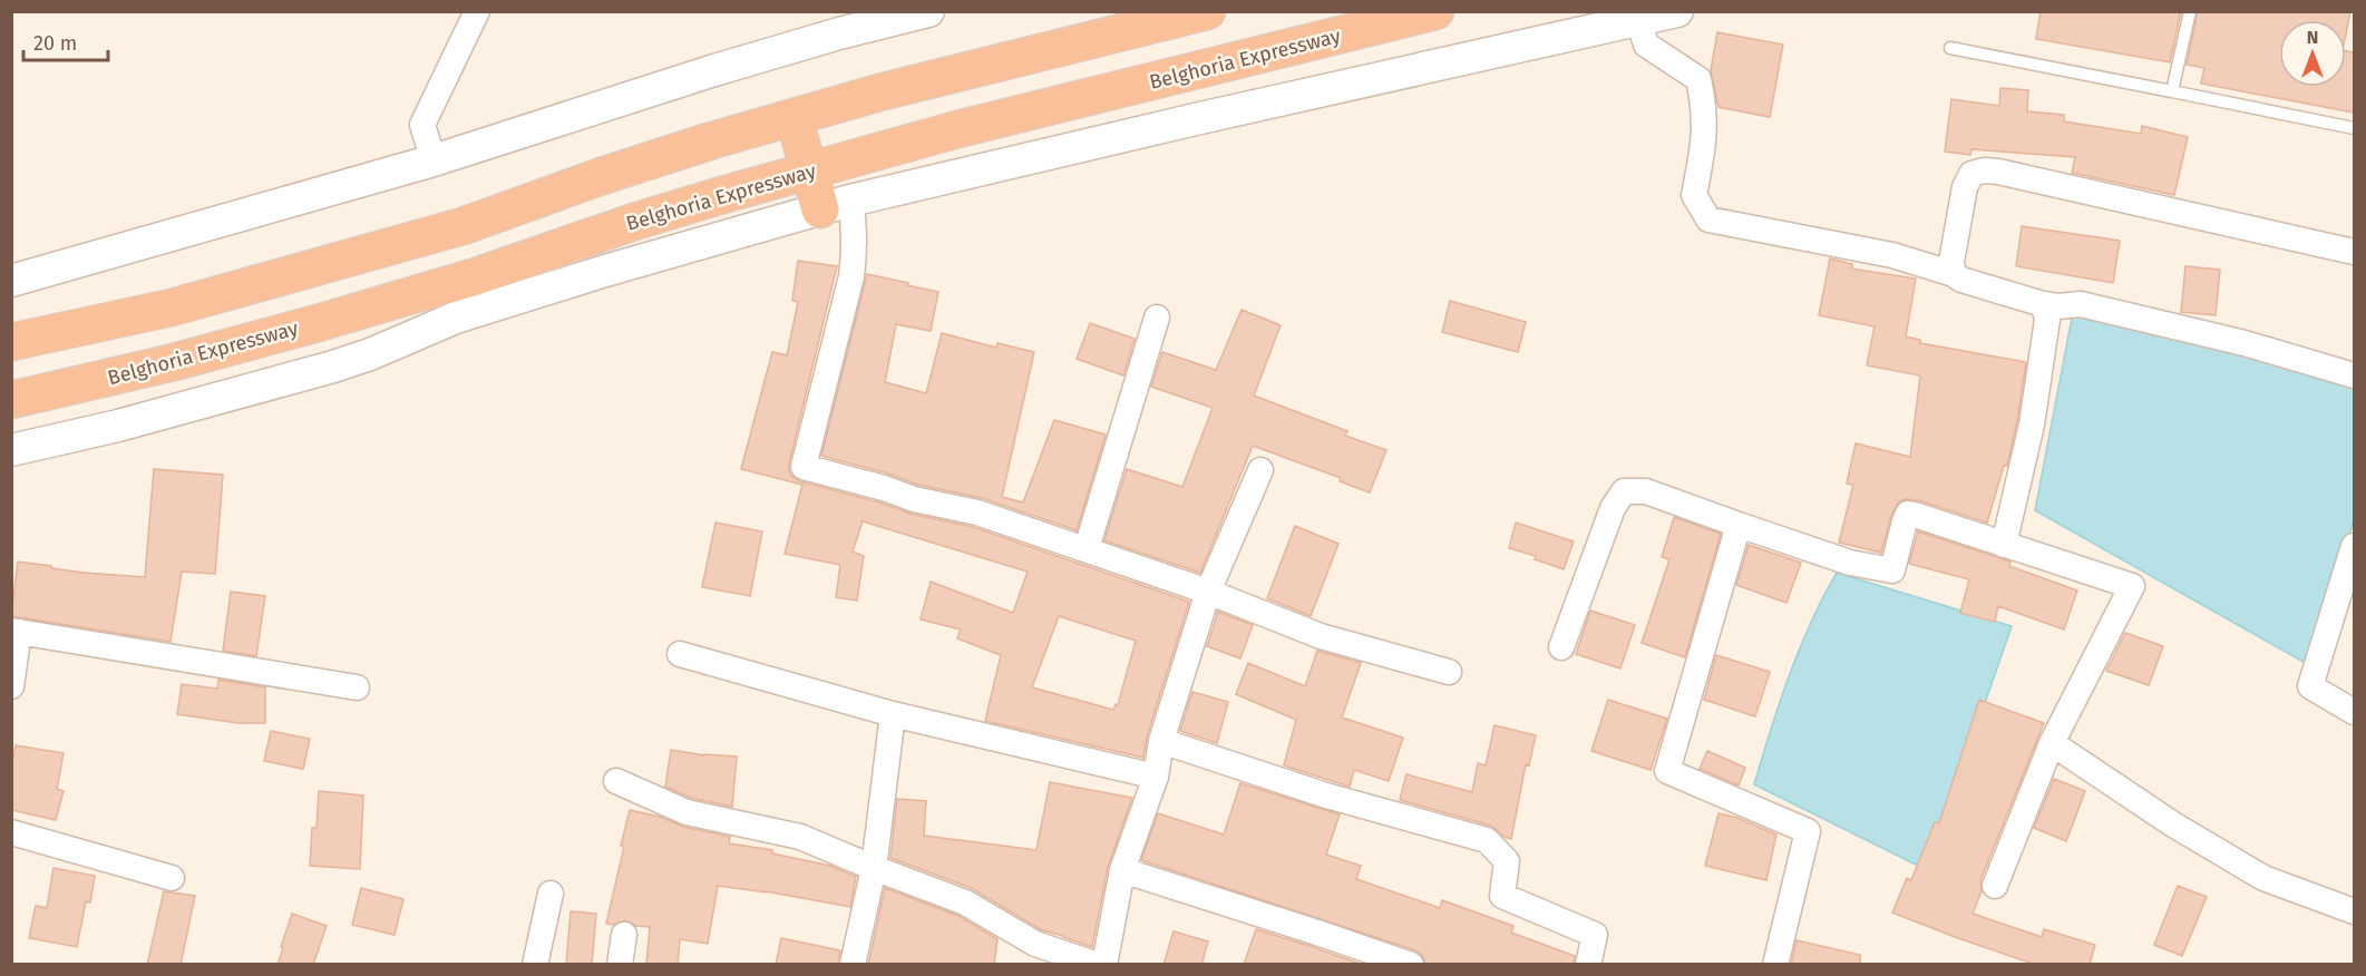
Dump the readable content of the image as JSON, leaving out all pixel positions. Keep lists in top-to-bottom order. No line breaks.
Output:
{"streets":{"highway":["Belghoria Expressway"]},"scale_bar":"20 m","north":"top"}
